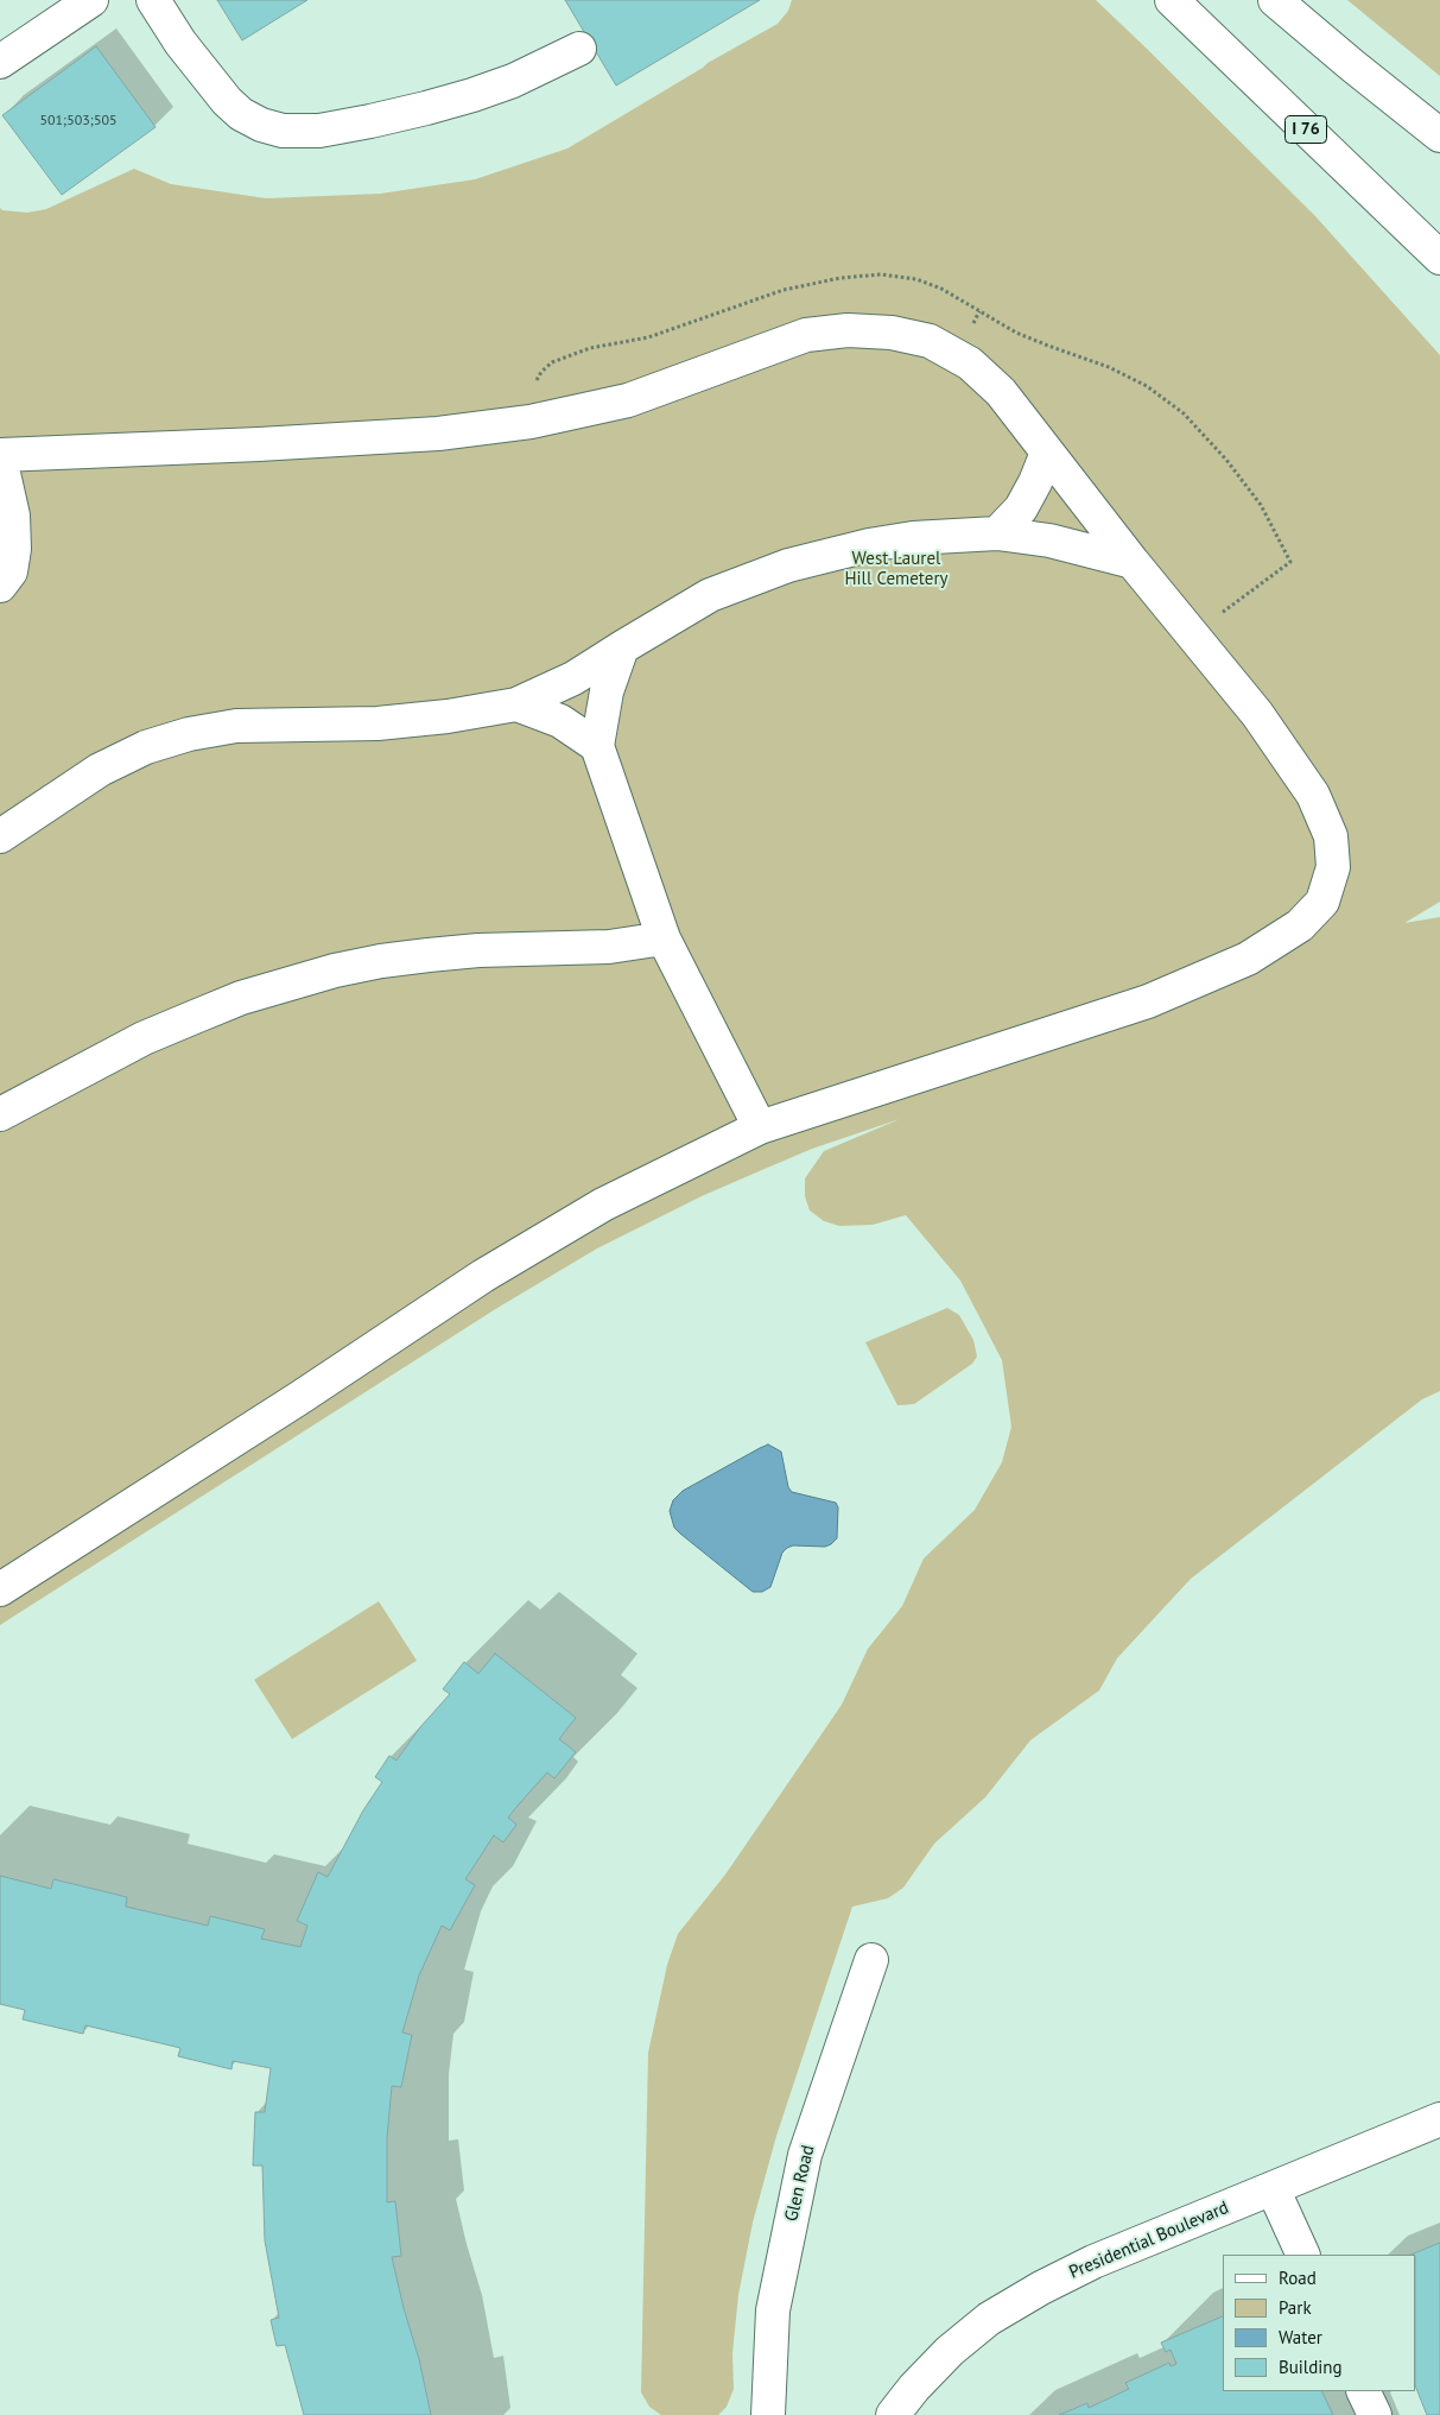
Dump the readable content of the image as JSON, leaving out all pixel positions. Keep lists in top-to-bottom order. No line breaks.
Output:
{"streets":{"main road":["I 76","Glen Road","Presidential Boulevard"]},"parks":["West Laurel Hill Cemetery"],"house_numbers":["501;503;505"],"legend":["Road","Park","Water","Building"]}
